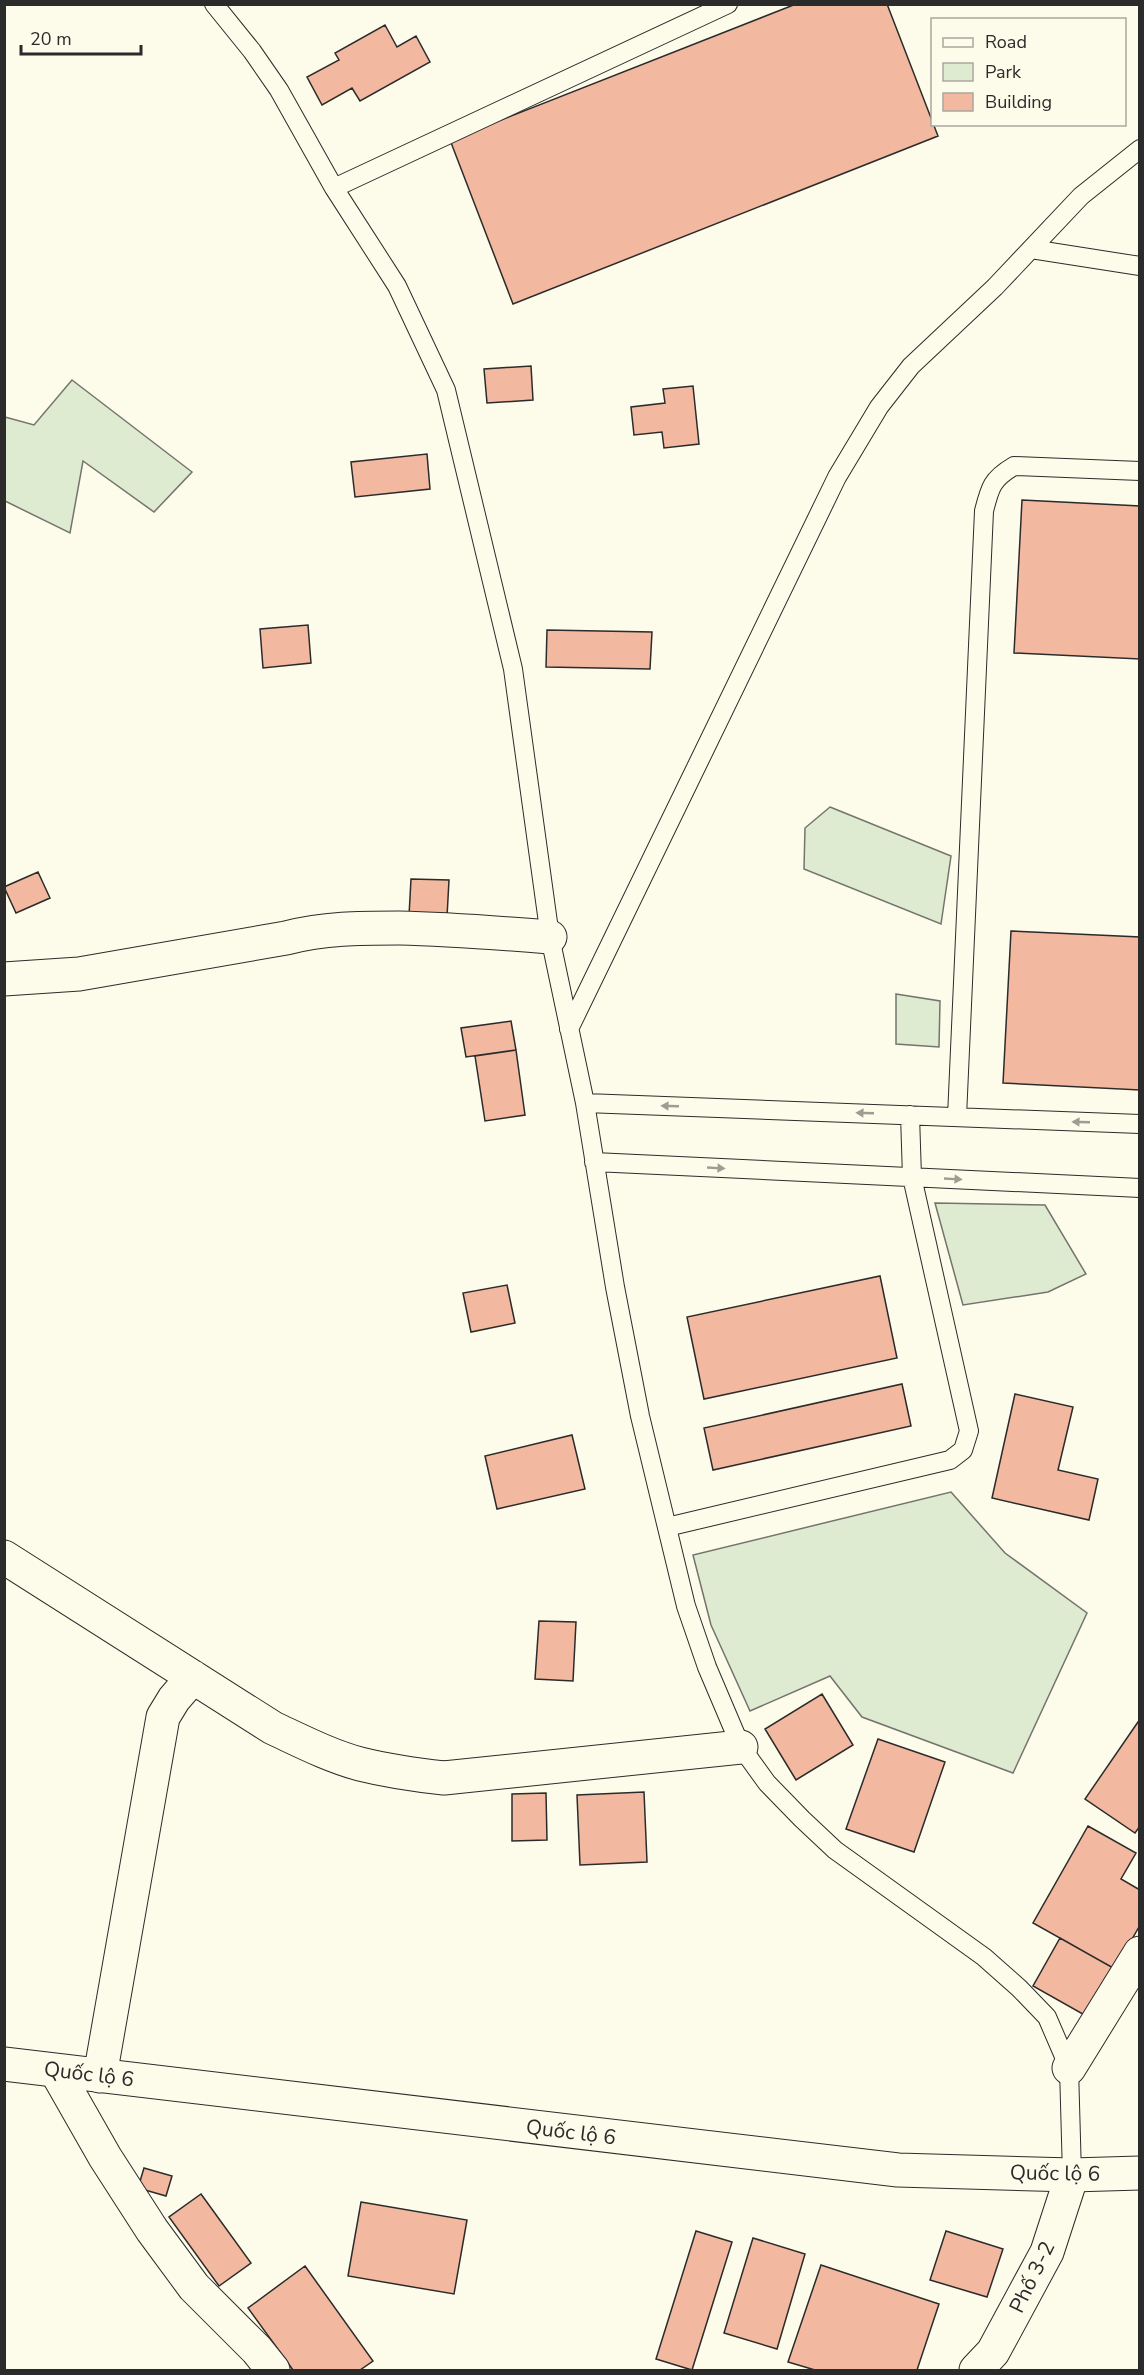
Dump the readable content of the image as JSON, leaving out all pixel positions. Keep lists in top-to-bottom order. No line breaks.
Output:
{"streets":{"main road":["Quốc lộ 6","Phố 3-2"]},"crossings":[["Quốc lộ 6","Phố 3-2"]],"legend":["Road","Park","Building"],"scale_bar":"20 m"}
